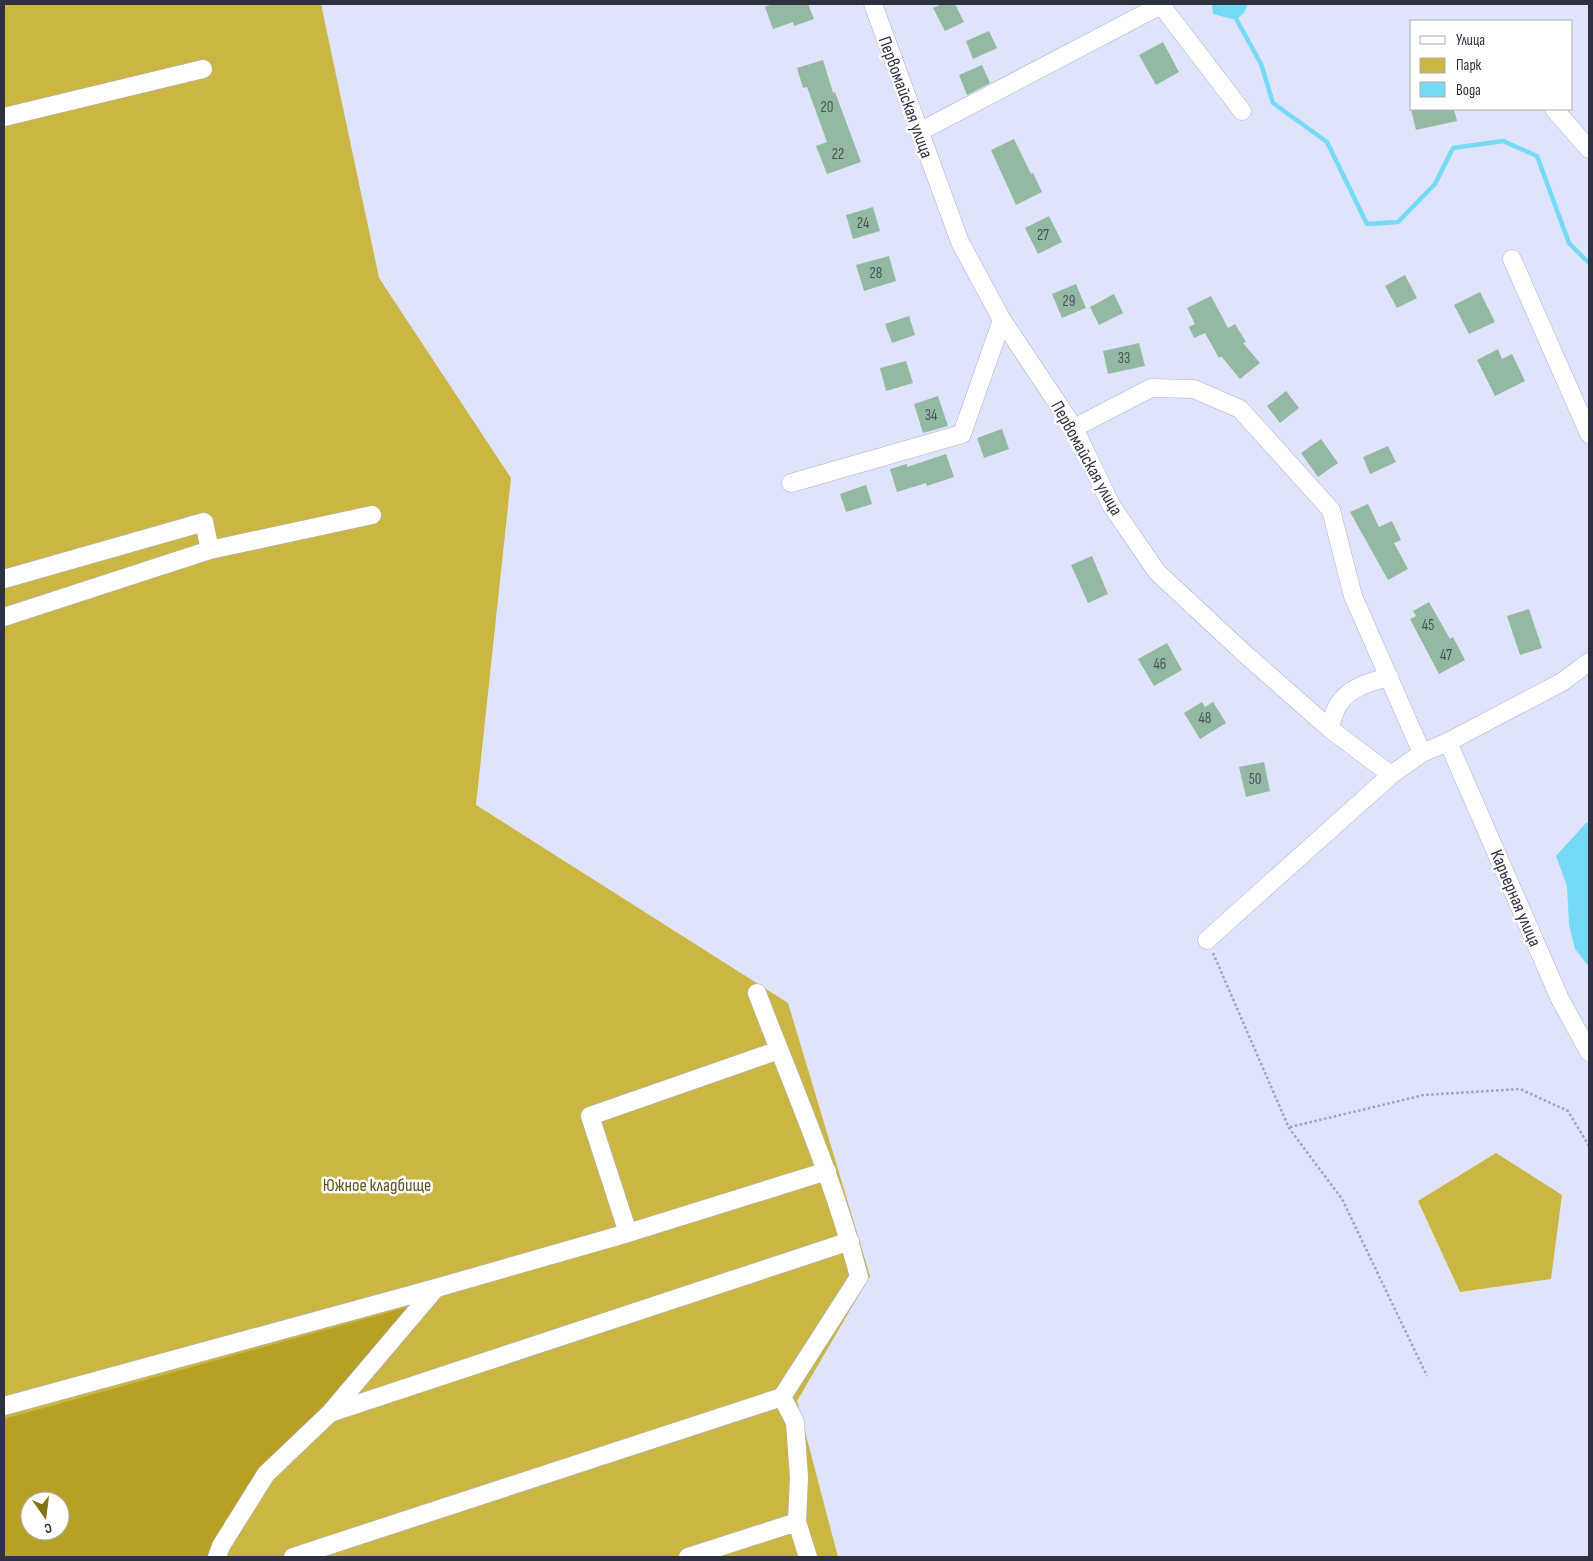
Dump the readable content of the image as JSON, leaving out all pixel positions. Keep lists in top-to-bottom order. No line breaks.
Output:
{"streets":{"street":["Первомайская улица","Карьерная улица"]},"parks":["Южное кладбище"],"house_numbers":["20","22","24","27","28","29","33","34","45","47","46","48","50"],"legend":["Улица","Парк","Вода"],"north":"bottom"}
